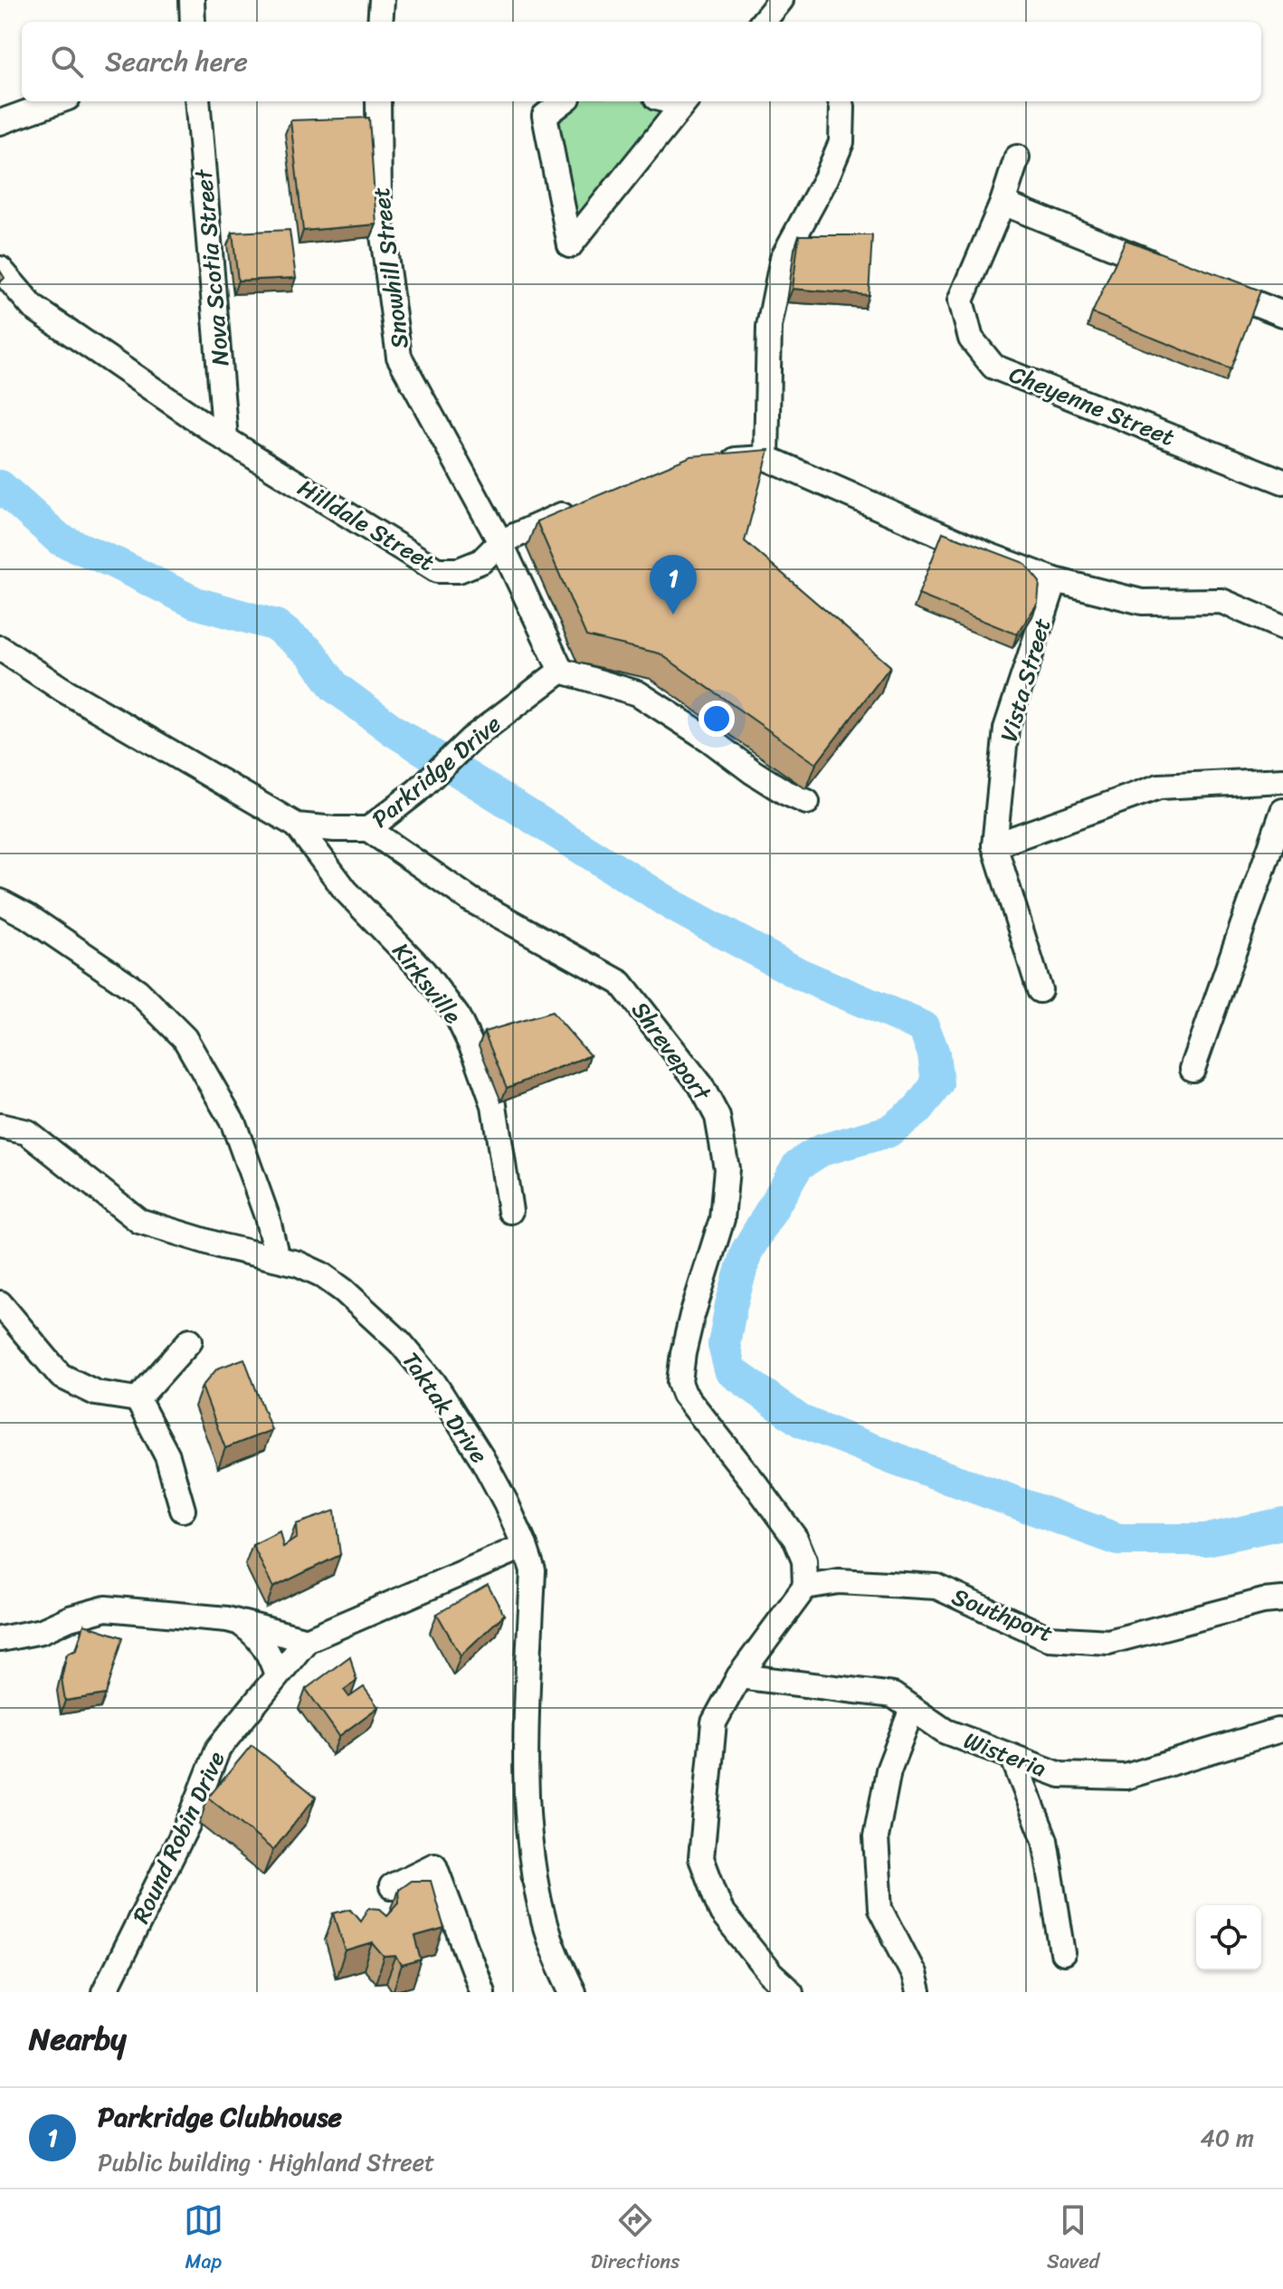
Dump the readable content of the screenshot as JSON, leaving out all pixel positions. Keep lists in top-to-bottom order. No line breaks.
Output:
{"streets":{"street":["Nova Scotia Street","Snowhill Street","Cheyenne Street","Hilldale Street","Vista Street","Parkridge Drive","Kirksville","Shreveport","Taktak Drive","Southport","Wisteria","Round Robin Drive"]},"crossings":[["Nova Scotia Street","Hilldale Street"],["Snowhill Street","Hilldale Street"],["Parkridge Drive","Kirksville"],["Parkridge Drive","Shreveport"],["Shreveport","Southport"],["Taktak Drive","Round Robin Drive"]],"page":{"search":"Search here","pins":"1","heading":"Nearby","list":[{"mark":"1","name":"Parkridge Clubhouse","note":"Public building · Highland Street","value":"40 m"}],"nav":["Map","Directions","Saved"]}}
